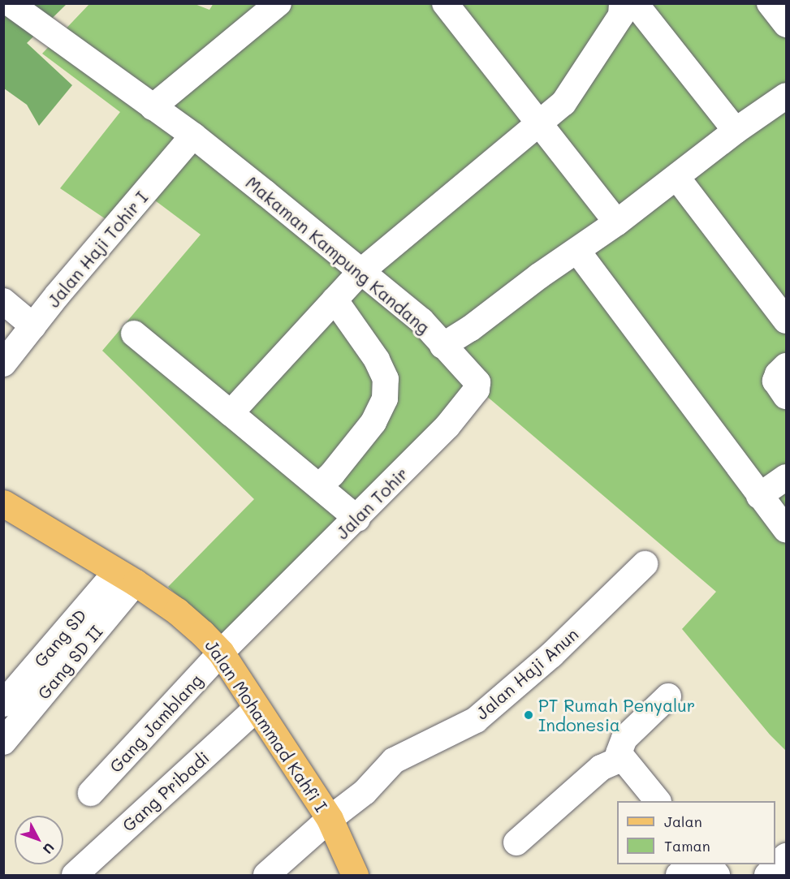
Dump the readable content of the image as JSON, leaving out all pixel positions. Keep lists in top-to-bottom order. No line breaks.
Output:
{"streets":{"main road":["Jalan Mohammad Kahfi I"],"street":["Jalan Haji Tohir I","Makaman Kampung Kandang","Jalan Tohir","Gang SD","Gang SD II","Jalan Haji Anun","Gang Jamblang","Gang Pribadi"]},"crossings":[["Jalan Haji Tohir I","Makaman Kampung Kandang"],["Makaman Kampung Kandang","Jalan Tohir"],["Jalan Tohir","Gang Jamblang"],["Jalan Tohir","Jalan Mohammad Kahfi I"],["Gang SD","Gang SD II"],["Gang SD","Jalan Mohammad Kahfi I"],["Gang SD II","Jalan Mohammad Kahfi I"],["Jalan Haji Anun","Jalan Mohammad Kahfi I"],["Gang Jamblang","Jalan Mohammad Kahfi I"],["Jalan Mohammad Kahfi I","Gang Pribadi"]],"places":["PT Rumah Penyalur Indonesia"],"legend":["Jalan","Taman"],"north":"bottom right"}
